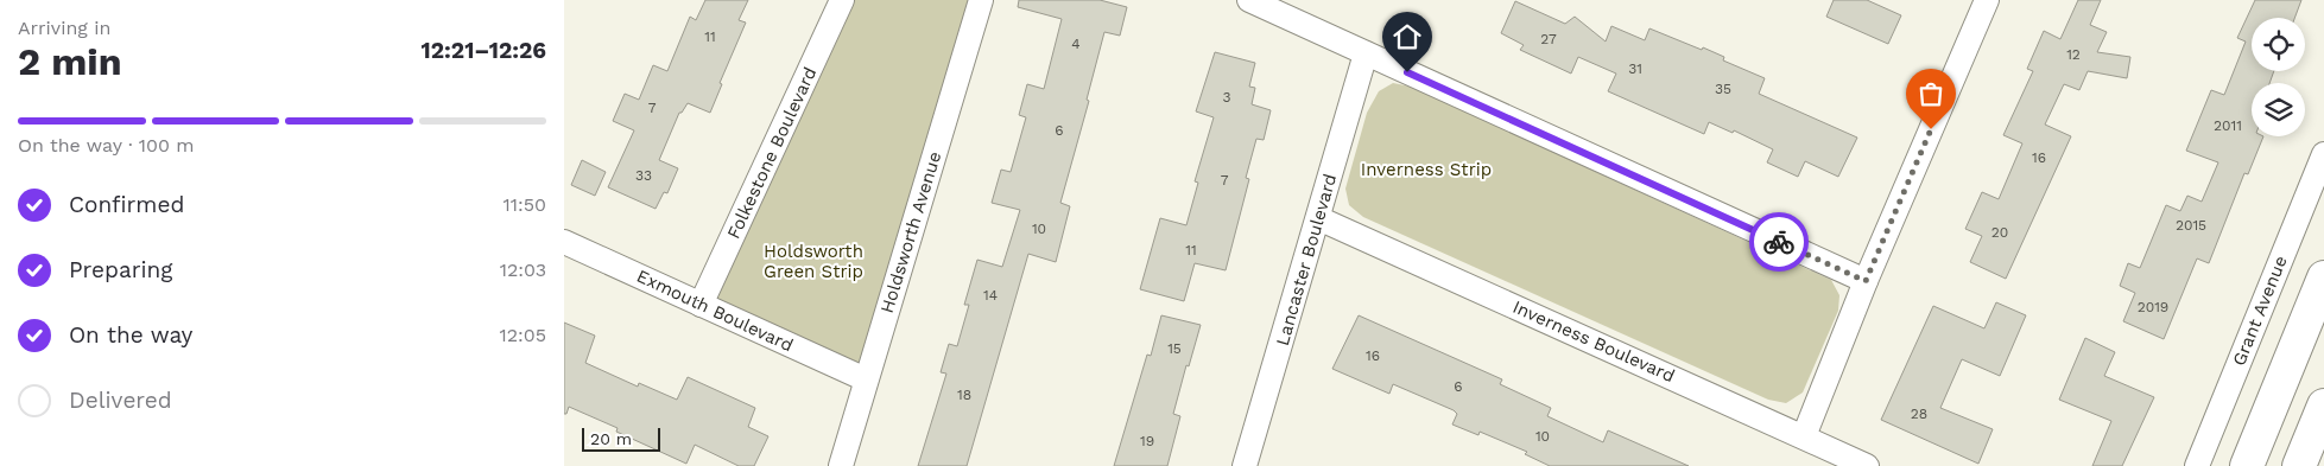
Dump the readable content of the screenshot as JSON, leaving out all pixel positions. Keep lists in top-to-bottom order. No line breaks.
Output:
{"streets":{"street":["Folkestone Boulevard","Holdsworth Avenue","Lancaster Boulevard","Exmouth Boulevard","Grant Avenue","Inverness Boulevard"]},"crossings":[["Folkestone Boulevard","Exmouth Boulevard"],["Holdsworth Avenue","Exmouth Boulevard"],["Lancaster Boulevard","Inverness Boulevard"]],"parks":["Inverness Strip","Holdsworth Green Strip"],"house_numbers":["11","27","4","12","31","35","3","7","2011","6","16","33","7","2015","10","20","11","14","2019","15","16","6","18","28","10","19"],"scale_bar":"20 m","page":{"heading":["2 min","Arriving in","12:21–12:26"],"bar":"On the way · 100 m","list":[["Confirmed","11:50"],["Preparing","12:03"],["On the way","12:05"],"Delivered"],"scale":"20 m"}}
